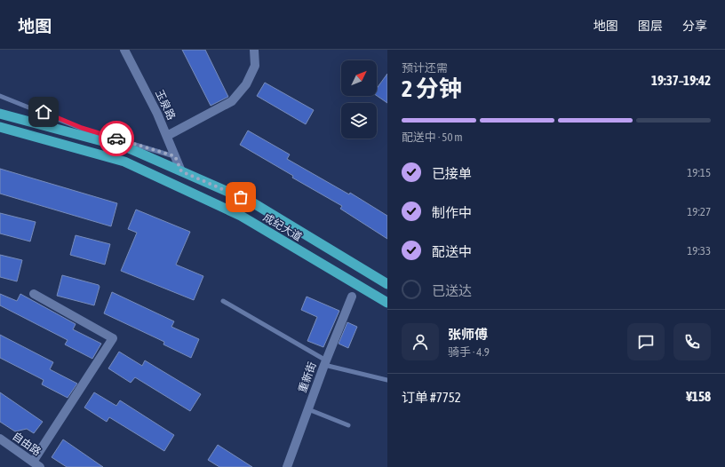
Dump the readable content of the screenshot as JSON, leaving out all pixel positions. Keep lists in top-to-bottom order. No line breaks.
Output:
{"streets":{"highway":["成纪大道"],"street":["玉泉路","重新街","自由路"]},"crossings":[["玉泉路","成纪大道"]],"north":"top right","page":{"header":"地图","nav":["地图","图层","分享"],"heading":["2 分钟","预计还需","19:37–19:42"],"panel":["张师傅","骑手 · 4.9","订单 #7752","¥158"],"bar":"配送中 · 50 m","list":[["已接单","19:15"],["制作中","19:27"],["配送中","19:33"],"已送达"]}}
